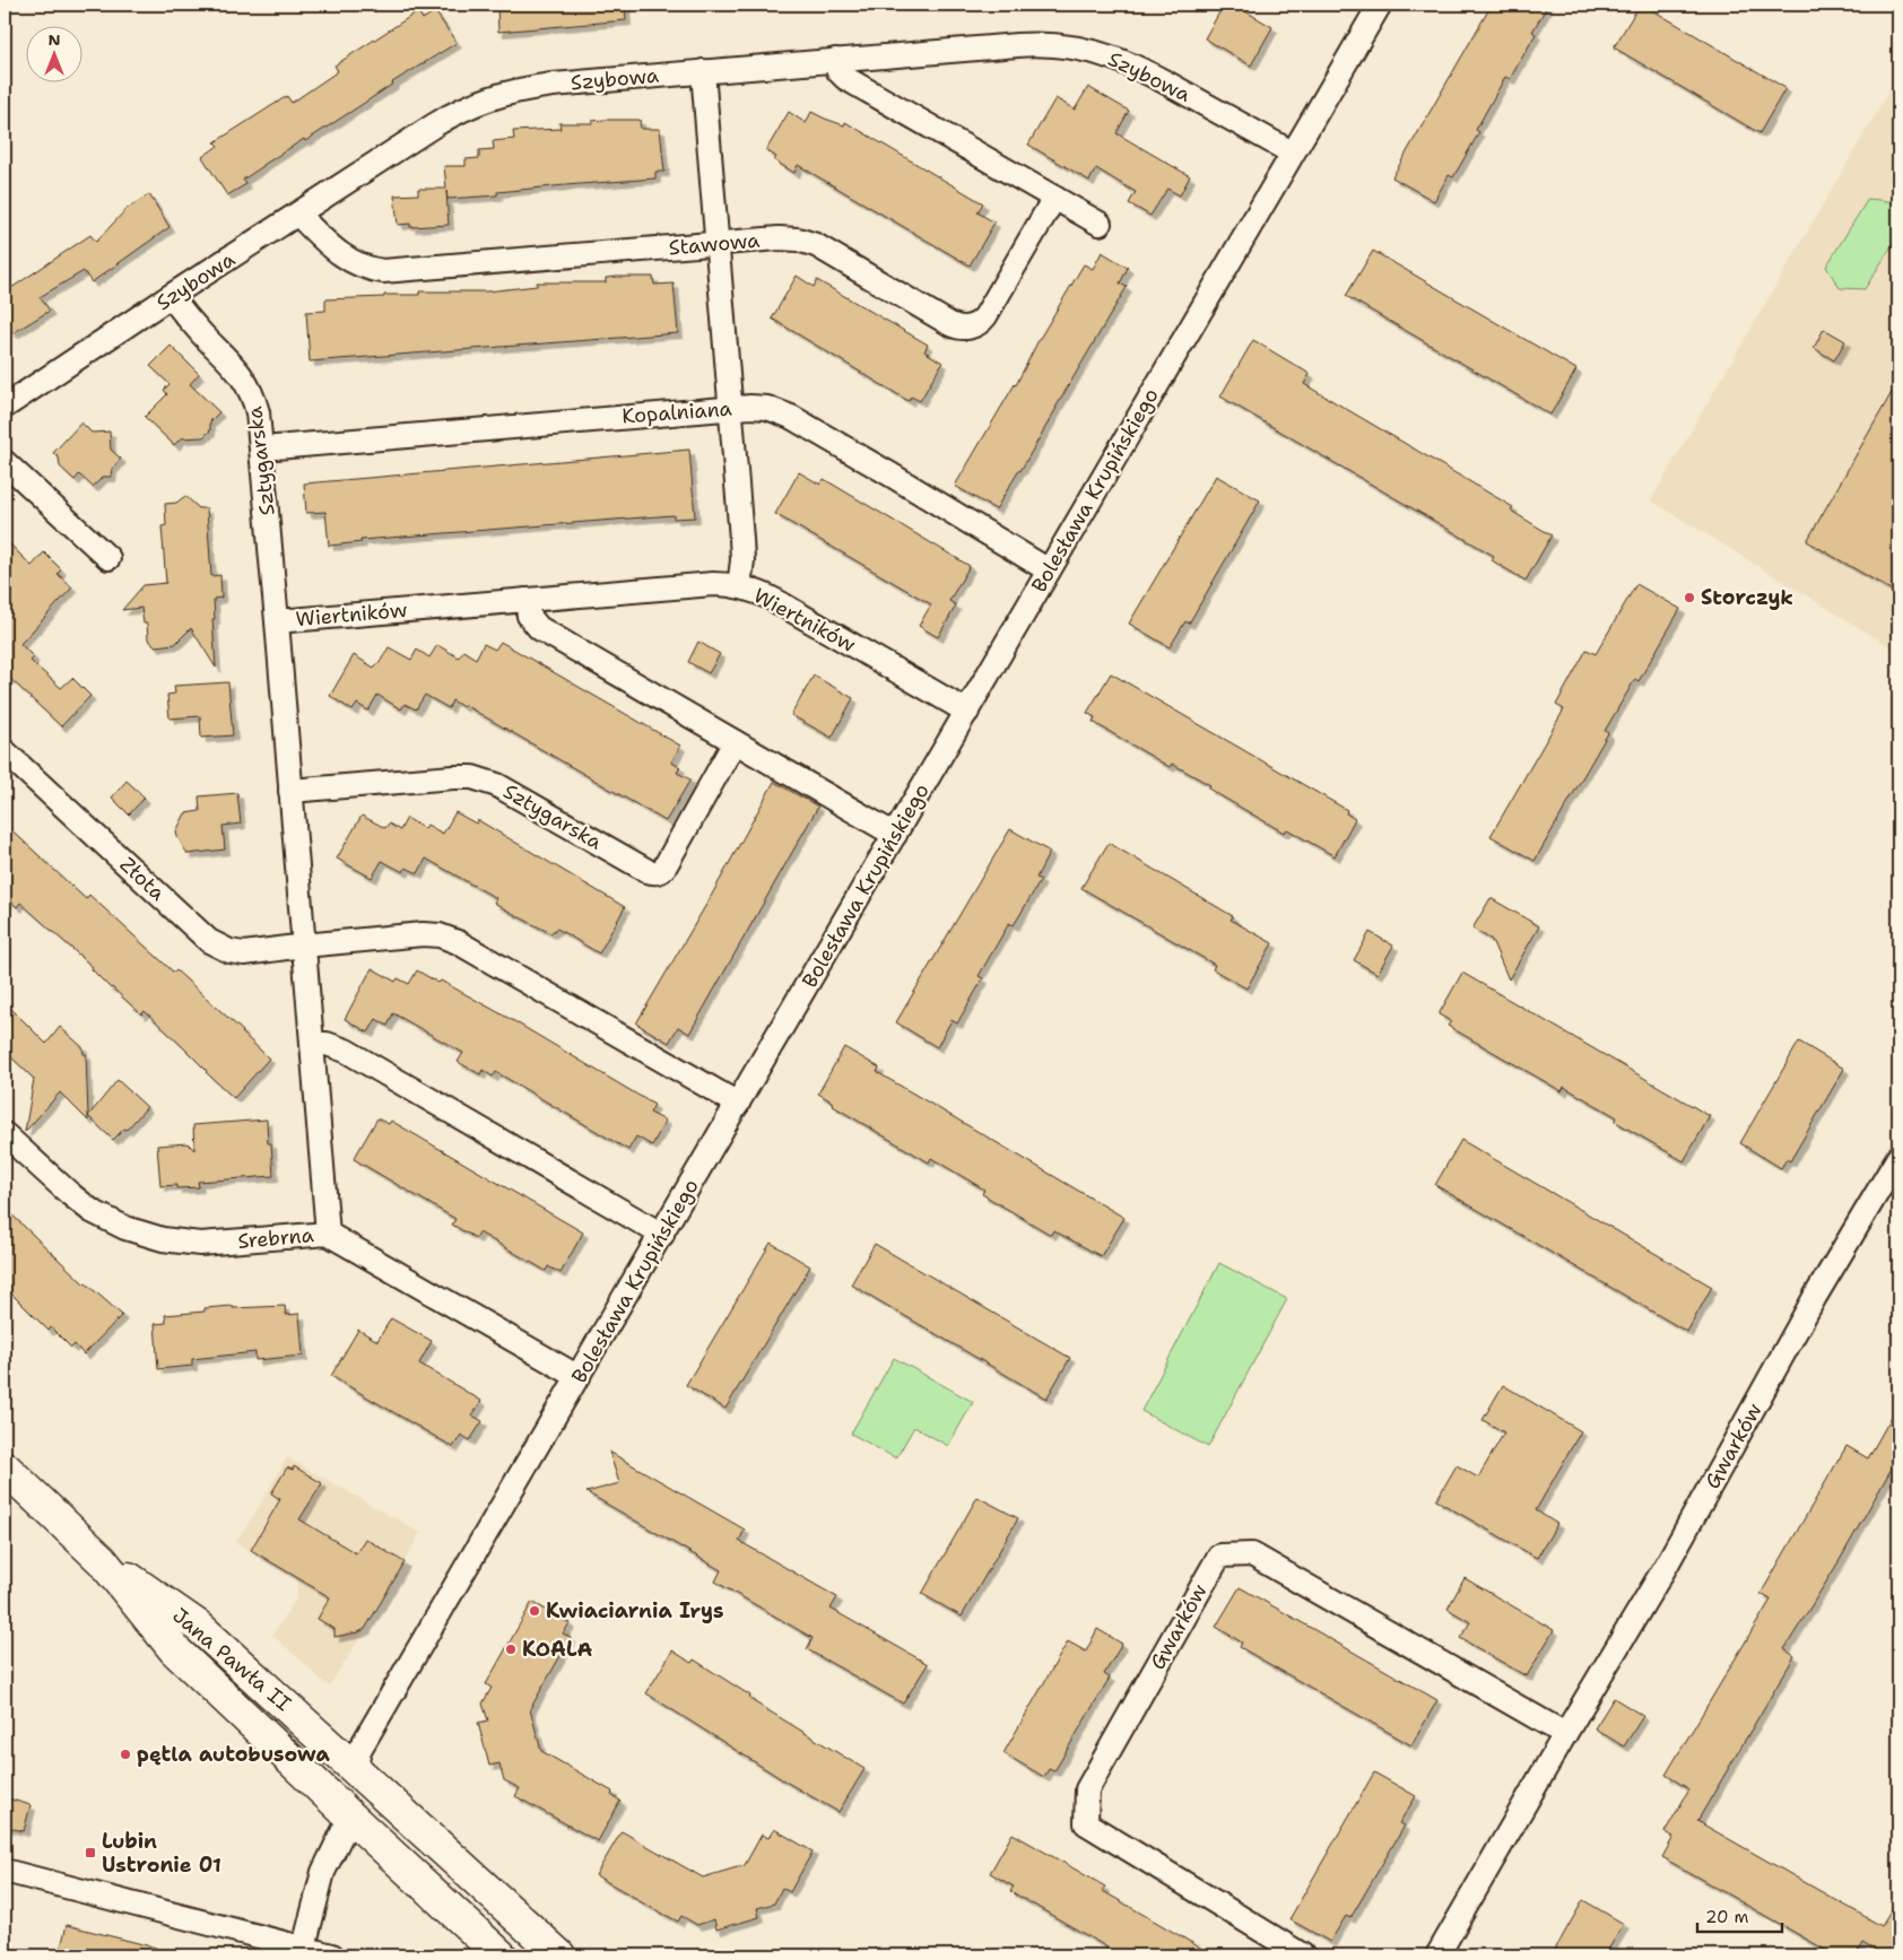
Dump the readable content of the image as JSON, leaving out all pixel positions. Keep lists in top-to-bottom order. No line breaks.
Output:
{"streets":{"street":["Szybowa","Stawowa","Kopalniana","Sztygarska","Bolesława Krupińskiego","Wiertników","Złota","Srebrna","Gwarków","Jana Pawła II"]},"crossings":[["Szybowa","Stawowa"],["Szybowa","Sztygarska"],["Szybowa","Bolesława Krupińskiego"],["Kopalniana","Sztygarska"],["Kopalniana","Bolesława Krupińskiego"],["Sztygarska","Wiertników"],["Sztygarska","Złota"],["Sztygarska","Srebrna"],["Bolesława Krupińskiego","Wiertników"],["Bolesława Krupińskiego","Srebrna"],["Bolesława Krupińskiego","Jana Pawła II"]],"places":{"other":["Storczyk","Kwiaciarnia Irys","KOALA","pętla autobusowa"],"transit":["Lubin Ustronie 01"]},"scale_bar":"20 m","north":"top"}
